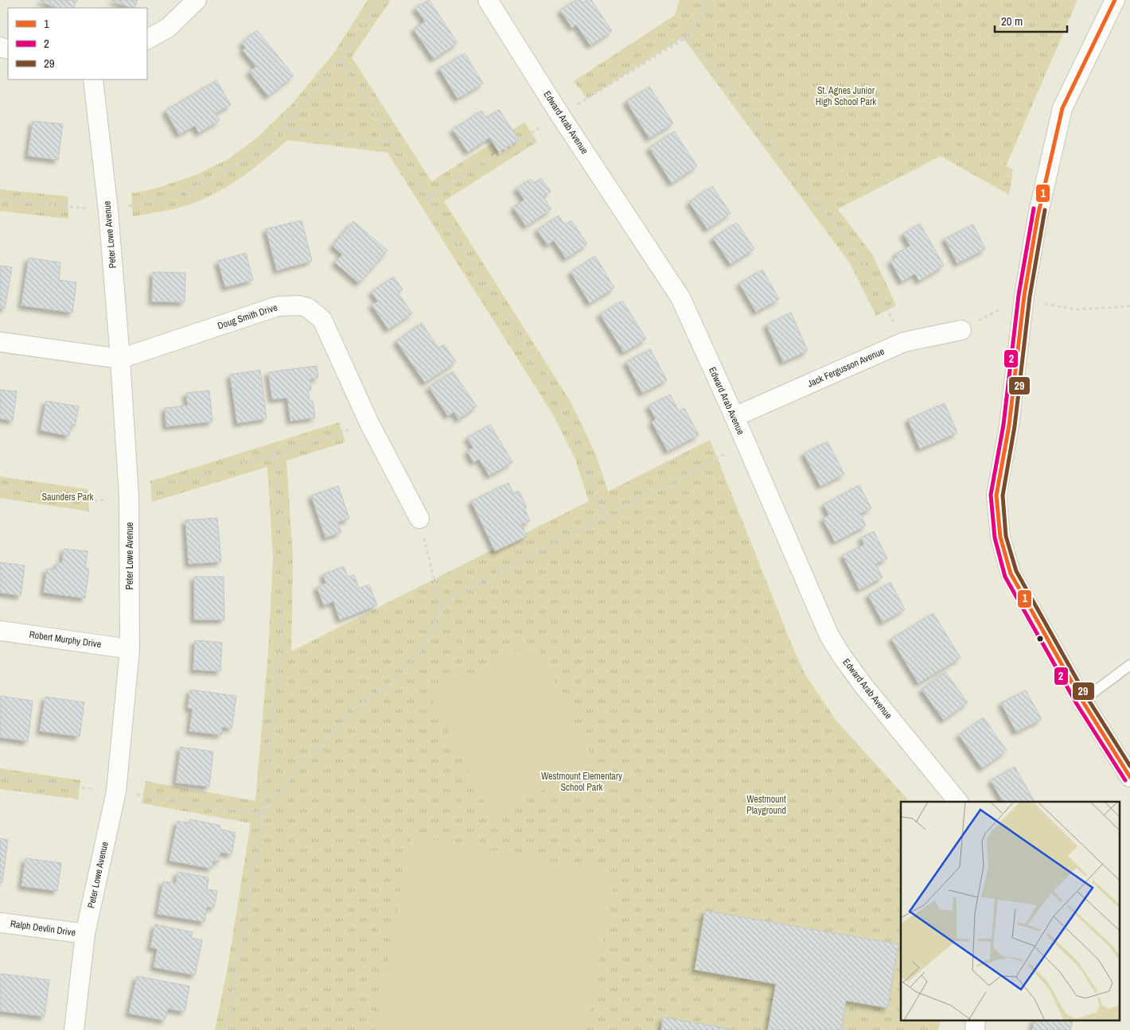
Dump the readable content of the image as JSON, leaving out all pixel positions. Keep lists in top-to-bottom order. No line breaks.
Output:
{"streets":{"street":["Edward Arab Avenue","Peter Lowe Avenue","Doug Smith Drive","Jack Fergusson Avenue","Robert Murphy Drive","Ralph Devlin Drive"]},"crossings":[["Edward Arab Avenue","Jack Fergusson Avenue"],["Peter Lowe Avenue","Doug Smith Drive"],["Peter Lowe Avenue","Robert Murphy Drive"],["Peter Lowe Avenue","Ralph Devlin Drive"]],"parks":["St. Agnes Junior High School Park","Saunders Park","Westmount Elementary School Park","Westmount Playground"],"lines":["transit line 1","transit line 2","transit line 29"],"legend":["1","2","29"],"scale_bar":"20 m"}
